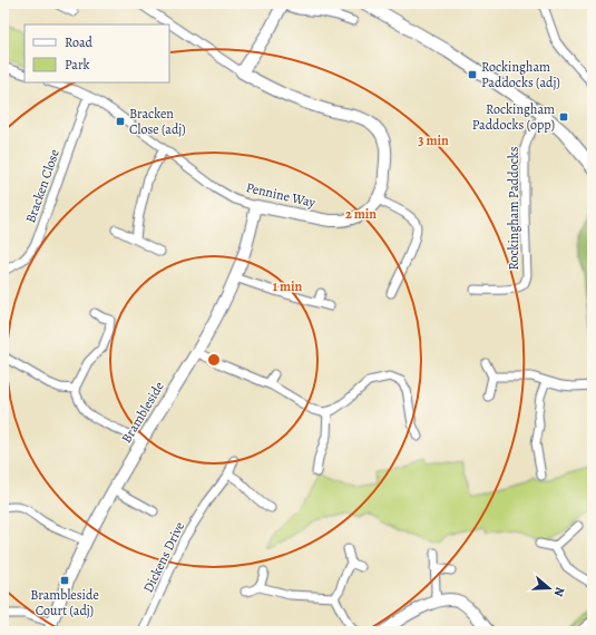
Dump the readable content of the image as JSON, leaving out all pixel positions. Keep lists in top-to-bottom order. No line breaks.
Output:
{"streets":{"street":["Bracken Close","Pennine Way","Rockingham Paddocks","Brambleside","Dickens Drive"]},"crossings":[["Bracken Close","Pennine Way"],["Pennine Way","Brambleside"]],"places":{"transit":["Rockingham Paddocks (adj)","Rockingham Paddocks (opp)","Bracken Close (adj)","Brambleside Court (adj)"]},"legend":["Road","Park"],"north":"right","rings":["3 min","2 min","1 min"]}
